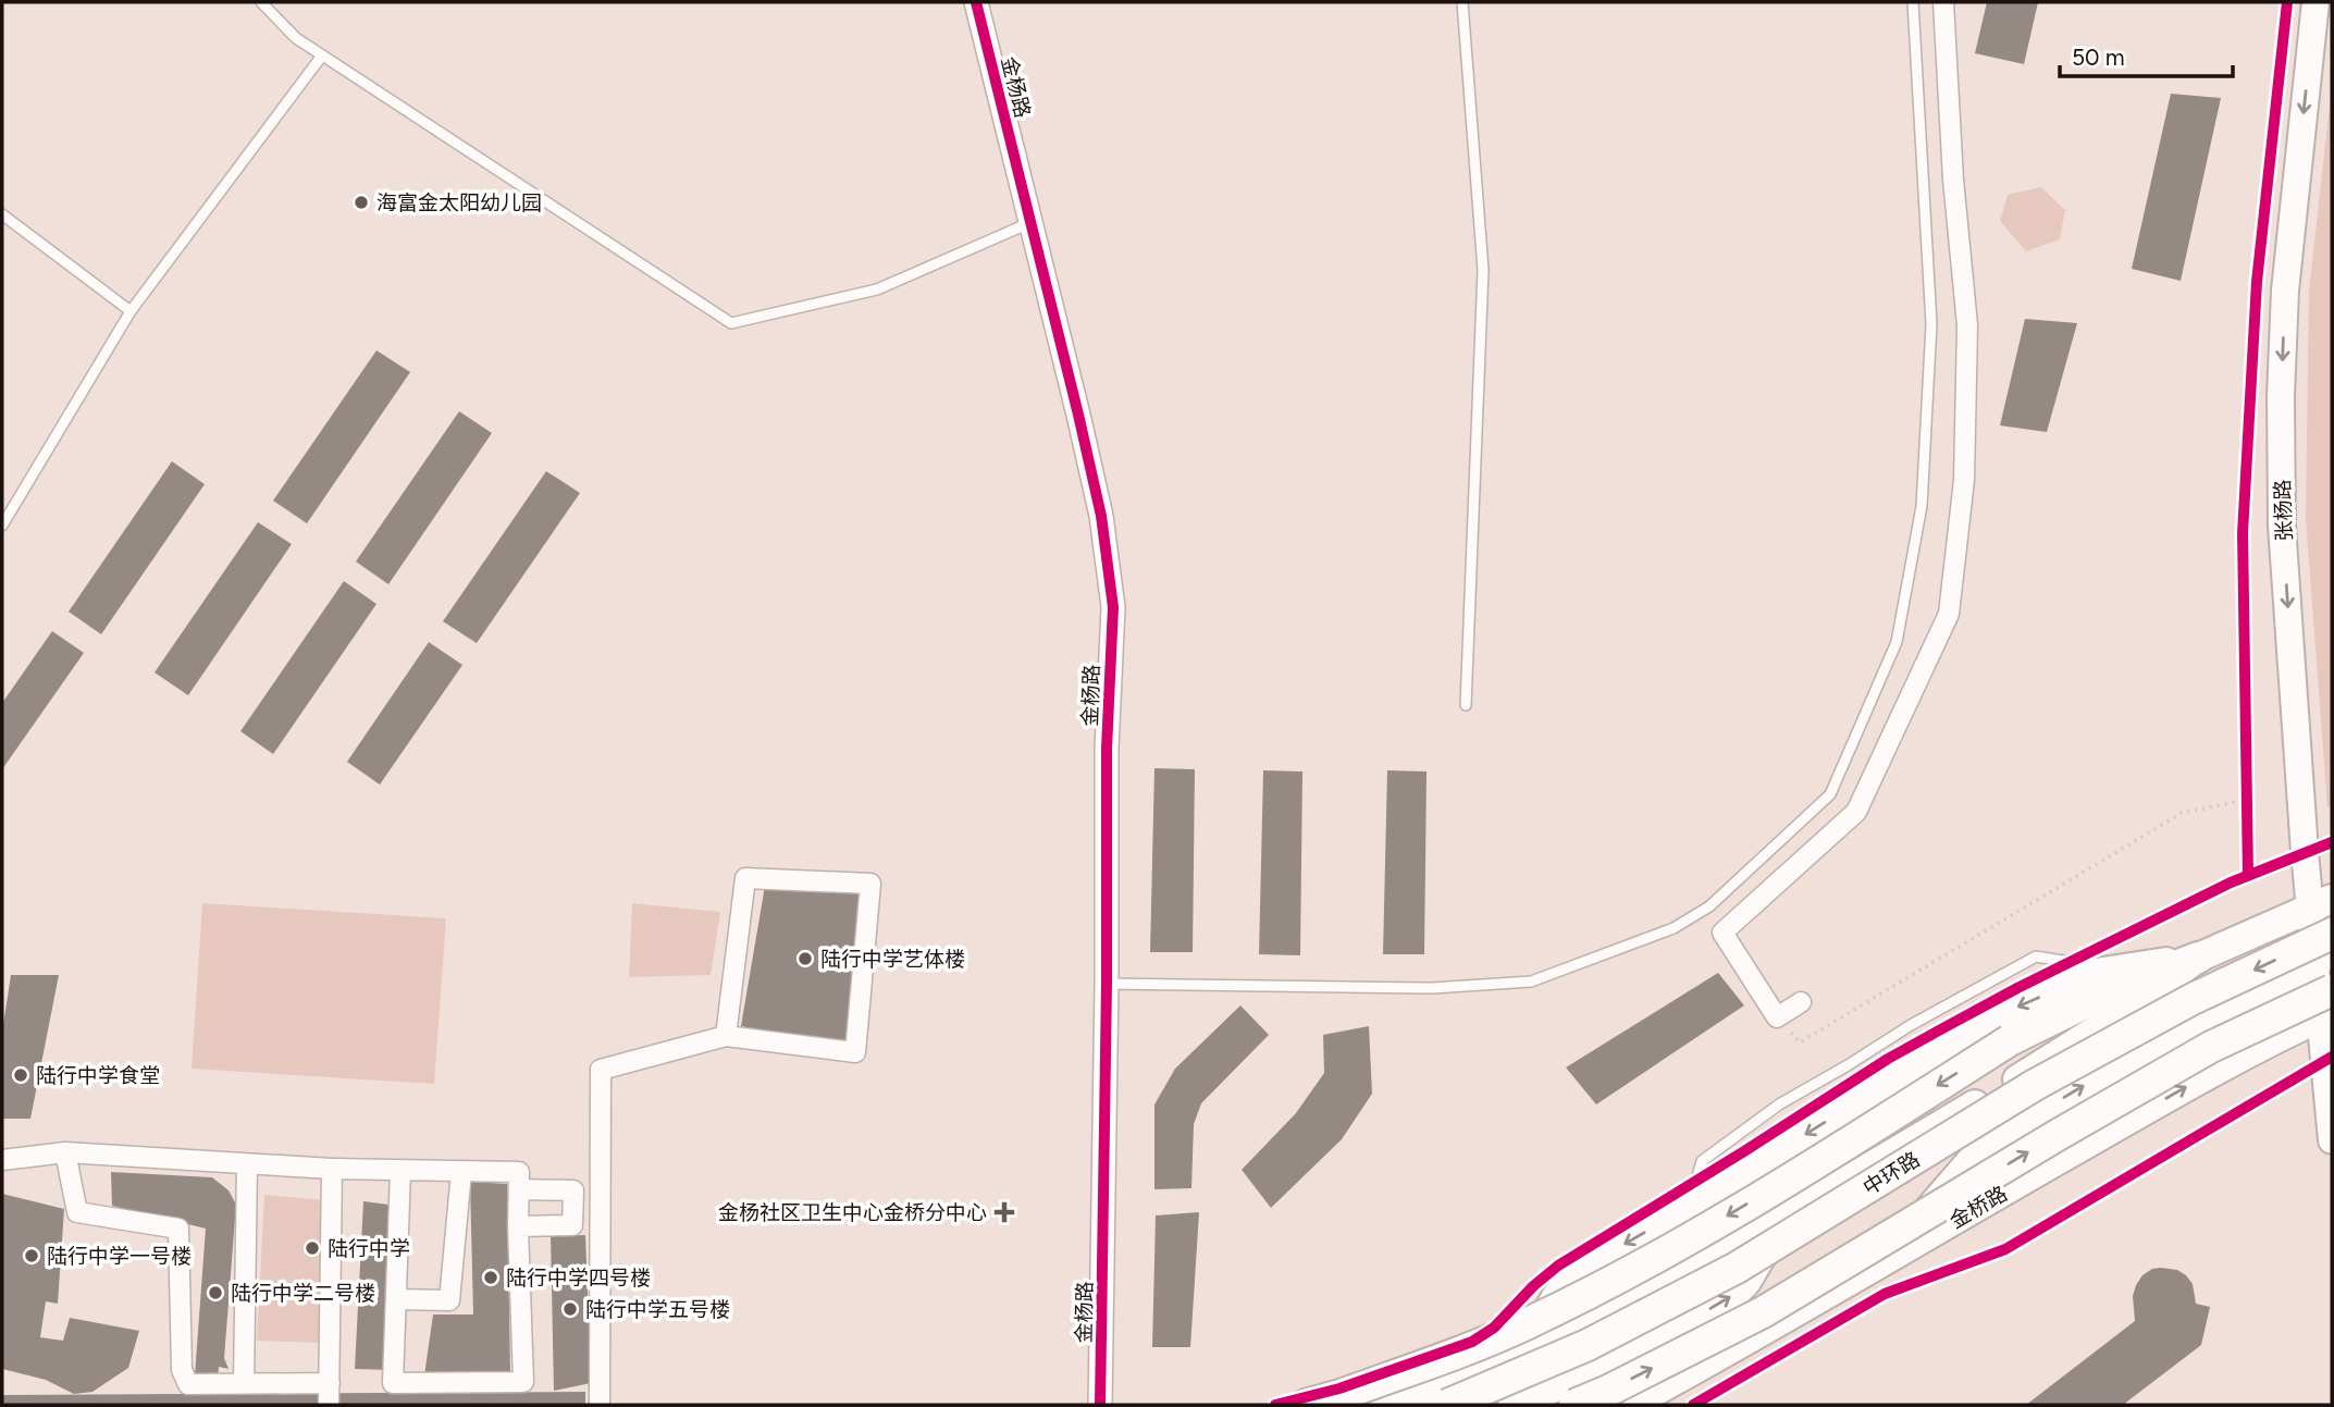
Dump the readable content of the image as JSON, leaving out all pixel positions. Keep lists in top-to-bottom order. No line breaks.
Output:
{"streets":{"highway":["中环路"],"main road":["张杨路","金桥路"],"street":["金杨路"]},"crossings":[["张杨路","金桥路"]],"one_way":["张杨路"],"places":{"other":["海富金太阳幼儿园","陆行中学艺体楼","陆行中学食堂","陆行中学","陆行中学一号楼","陆行中学四号楼","陆行中学二号楼","陆行中学五号楼"],"health":["金杨社区卫生中心金桥分中心"]},"scale_bar":"50 m"}
